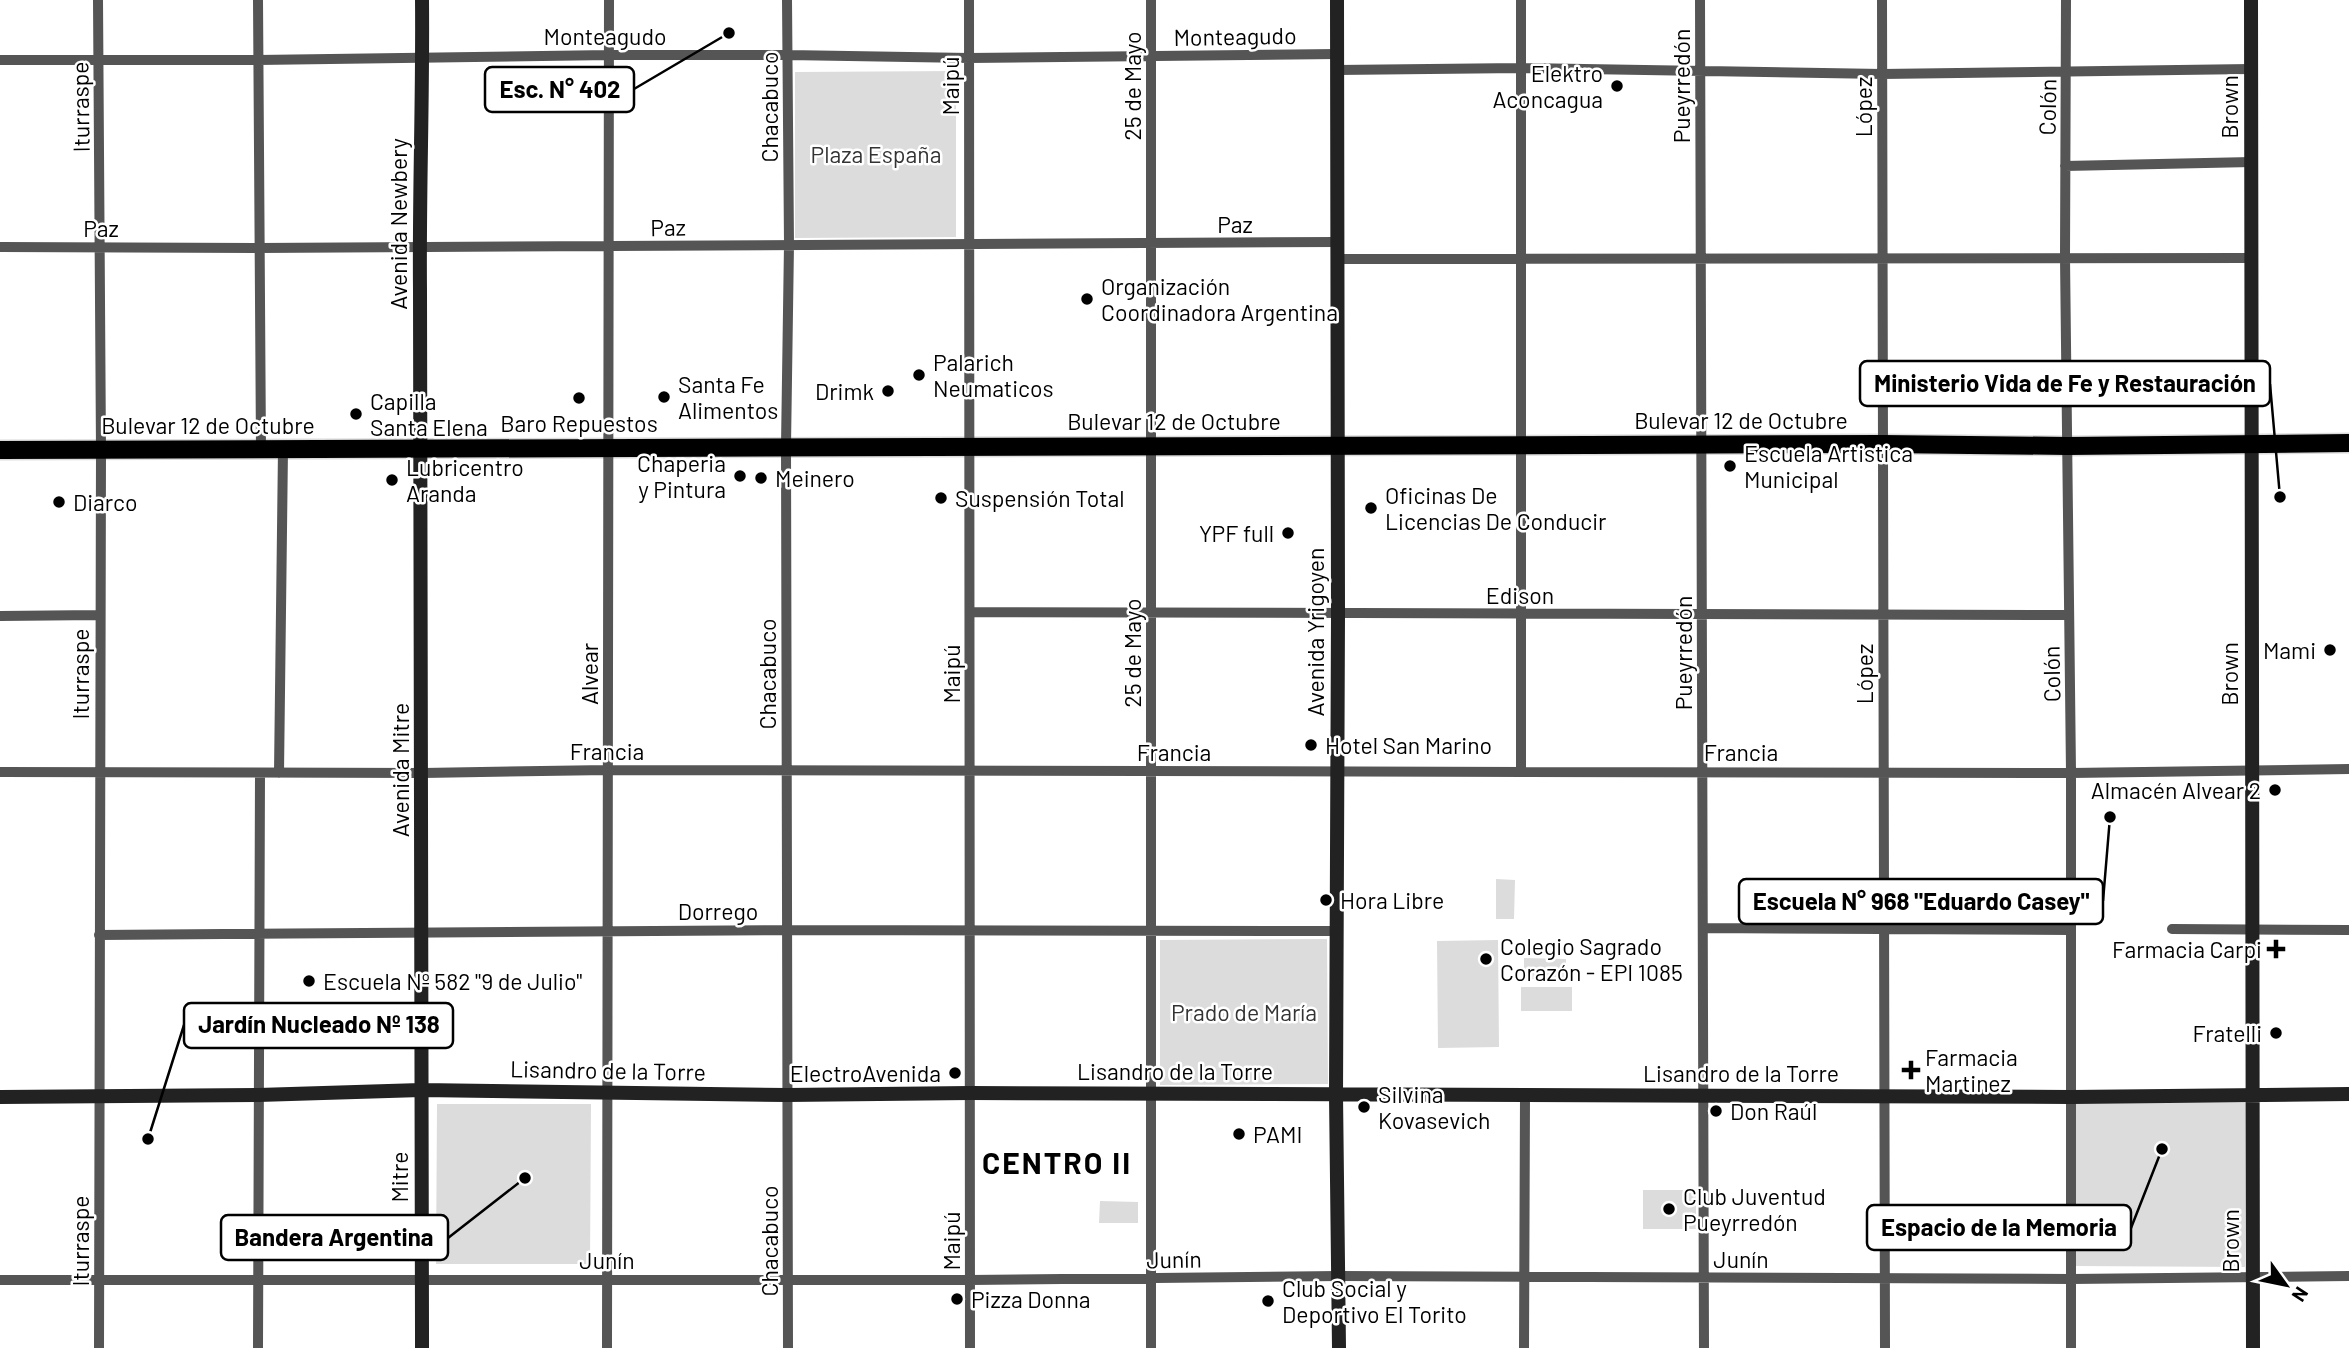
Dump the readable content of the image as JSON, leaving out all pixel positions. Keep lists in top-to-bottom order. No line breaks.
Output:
{"streets":{"highway":["Bulevar 12 de Octubre"],"main road":["Brown","Avenida Newbery","Avenida Yrigoyen","Avenida Mitre","Lisandro de la Torre","Mitre"],"street":["Monteagudo","Maipú","25 de Mayo","Pueyrredón","Iturraspe","Chacabuco","López","Colón","Paz","Edison","Alvear","Francia","Dorrego","Junín"]},"crossings":[["Monteagudo","Maipú"],["Monteagudo","25 de Mayo"],["Monteagudo","Iturraspe"],["Monteagudo","Chacabuco"],["Monteagudo","Avenida Newbery"],["Monteagudo","Avenida Yrigoyen"],["Monteagudo","Alvear"],["Maipú","Paz"],["Maipú","Bulevar 12 de Octubre"],["Maipú","Edison"],["Maipú","Francia"],["Maipú","Dorrego"],["Maipú","Lisandro de la Torre"],["Maipú","Junín"],["25 de Mayo","Paz"],["25 de Mayo","Bulevar 12 de Octubre"],["25 de Mayo","Edison"],["25 de Mayo","Francia"],["25 de Mayo","Dorrego"],["25 de Mayo","Lisandro de la Torre"],["25 de Mayo","Junín"],["Pueyrredón","Bulevar 12 de Octubre"],["Pueyrredón","Edison"],["Pueyrredón","Francia"],["Pueyrredón","Lisandro de la Torre"],["Pueyrredón","Junín"],["Iturraspe","Paz"],["Iturraspe","Bulevar 12 de Octubre"],["Iturraspe","Francia"],["Iturraspe","Dorrego"],["Iturraspe","Lisandro de la Torre"],["Iturraspe","Junín"],["Chacabuco","Paz"],["Chacabuco","Bulevar 12 de Octubre"],["Chacabuco","Francia"],["Chacabuco","Dorrego"],["Chacabuco","Lisandro de la Torre"],["Chacabuco","Junín"],["López","Bulevar 12 de Octubre"],["López","Edison"],["López","Francia"],["López","Lisandro de la Torre"],["López","Junín"],["Colón","Bulevar 12 de Octubre"],["Colón","Edison"],["Colón","Francia"],["Colón","Lisandro de la Torre"],["Colón","Junín"],["Brown","Bulevar 12 de Octubre"],["Brown","Francia"],["Brown","Lisandro de la Torre"],["Brown","Junín"],["Avenida Newbery","Paz"],["Avenida Newbery","Bulevar 12 de Octubre"],["Avenida Newbery","Avenida Mitre"],["Paz","Avenida Yrigoyen"],["Paz","Alvear"],["Bulevar 12 de Octubre","Avenida Yrigoyen"],["Bulevar 12 de Octubre","Alvear"],["Bulevar 12 de Octubre","Avenida Mitre"],["Edison","Avenida Yrigoyen"],["Avenida Yrigoyen","Francia"],["Avenida Yrigoyen","Dorrego"],["Avenida Yrigoyen","Lisandro de la Torre"],["Avenida Yrigoyen","Junín"],["Alvear","Francia"],["Alvear","Dorrego"],["Alvear","Lisandro de la Torre"],["Alvear","Junín"],["Francia","Avenida Mitre"],["Avenida Mitre","Dorrego"],["Avenida Mitre","Lisandro de la Torre"],["Avenida Mitre","Mitre"],["Lisandro de la Torre","Mitre"],["Mitre","Junín"]],"districts":["CENTRO II"],"parks":["Plaza España","Prado de María"],"places":{"other":["Esc. N° 402","Elektro Aconcagua","Organización Coordinadora Argentina","Palarich Neumaticos","Drimk","Santa Fe Alimentos","Baro Repuestos","Capilla Santa Elena","Escuela Artistica Municipal","Chaperia y Pintura","Meinero","Lubricentro Aranda","Ministerio Vida de Fe y Restauración","Suspensión Total","Diarco","Oficinas De Licencias De Conducir","YPF full","Mami","Hotel San Marino","Almacén Alvear 2","Escuela N° 968 \"Eduardo Casey\"","Hora Libre","Colegio Sagrado Corazón - EPI 1085","Escuela Nº 582 \"9 de Julio\"","Fratelli","ElectroAvenida","Silvina Kovasevich","Don Raúl","PAMI","Jardín Nucleado Nº 138","Espacio de la Memoria","Bandera Argentina","Club Juventud Pueyrredón","Pizza Donna","Club Social y Deportivo El Torito"],"health":["Farmacia Carpi","Farmacia Martinez"]},"north":"bottom right"}
